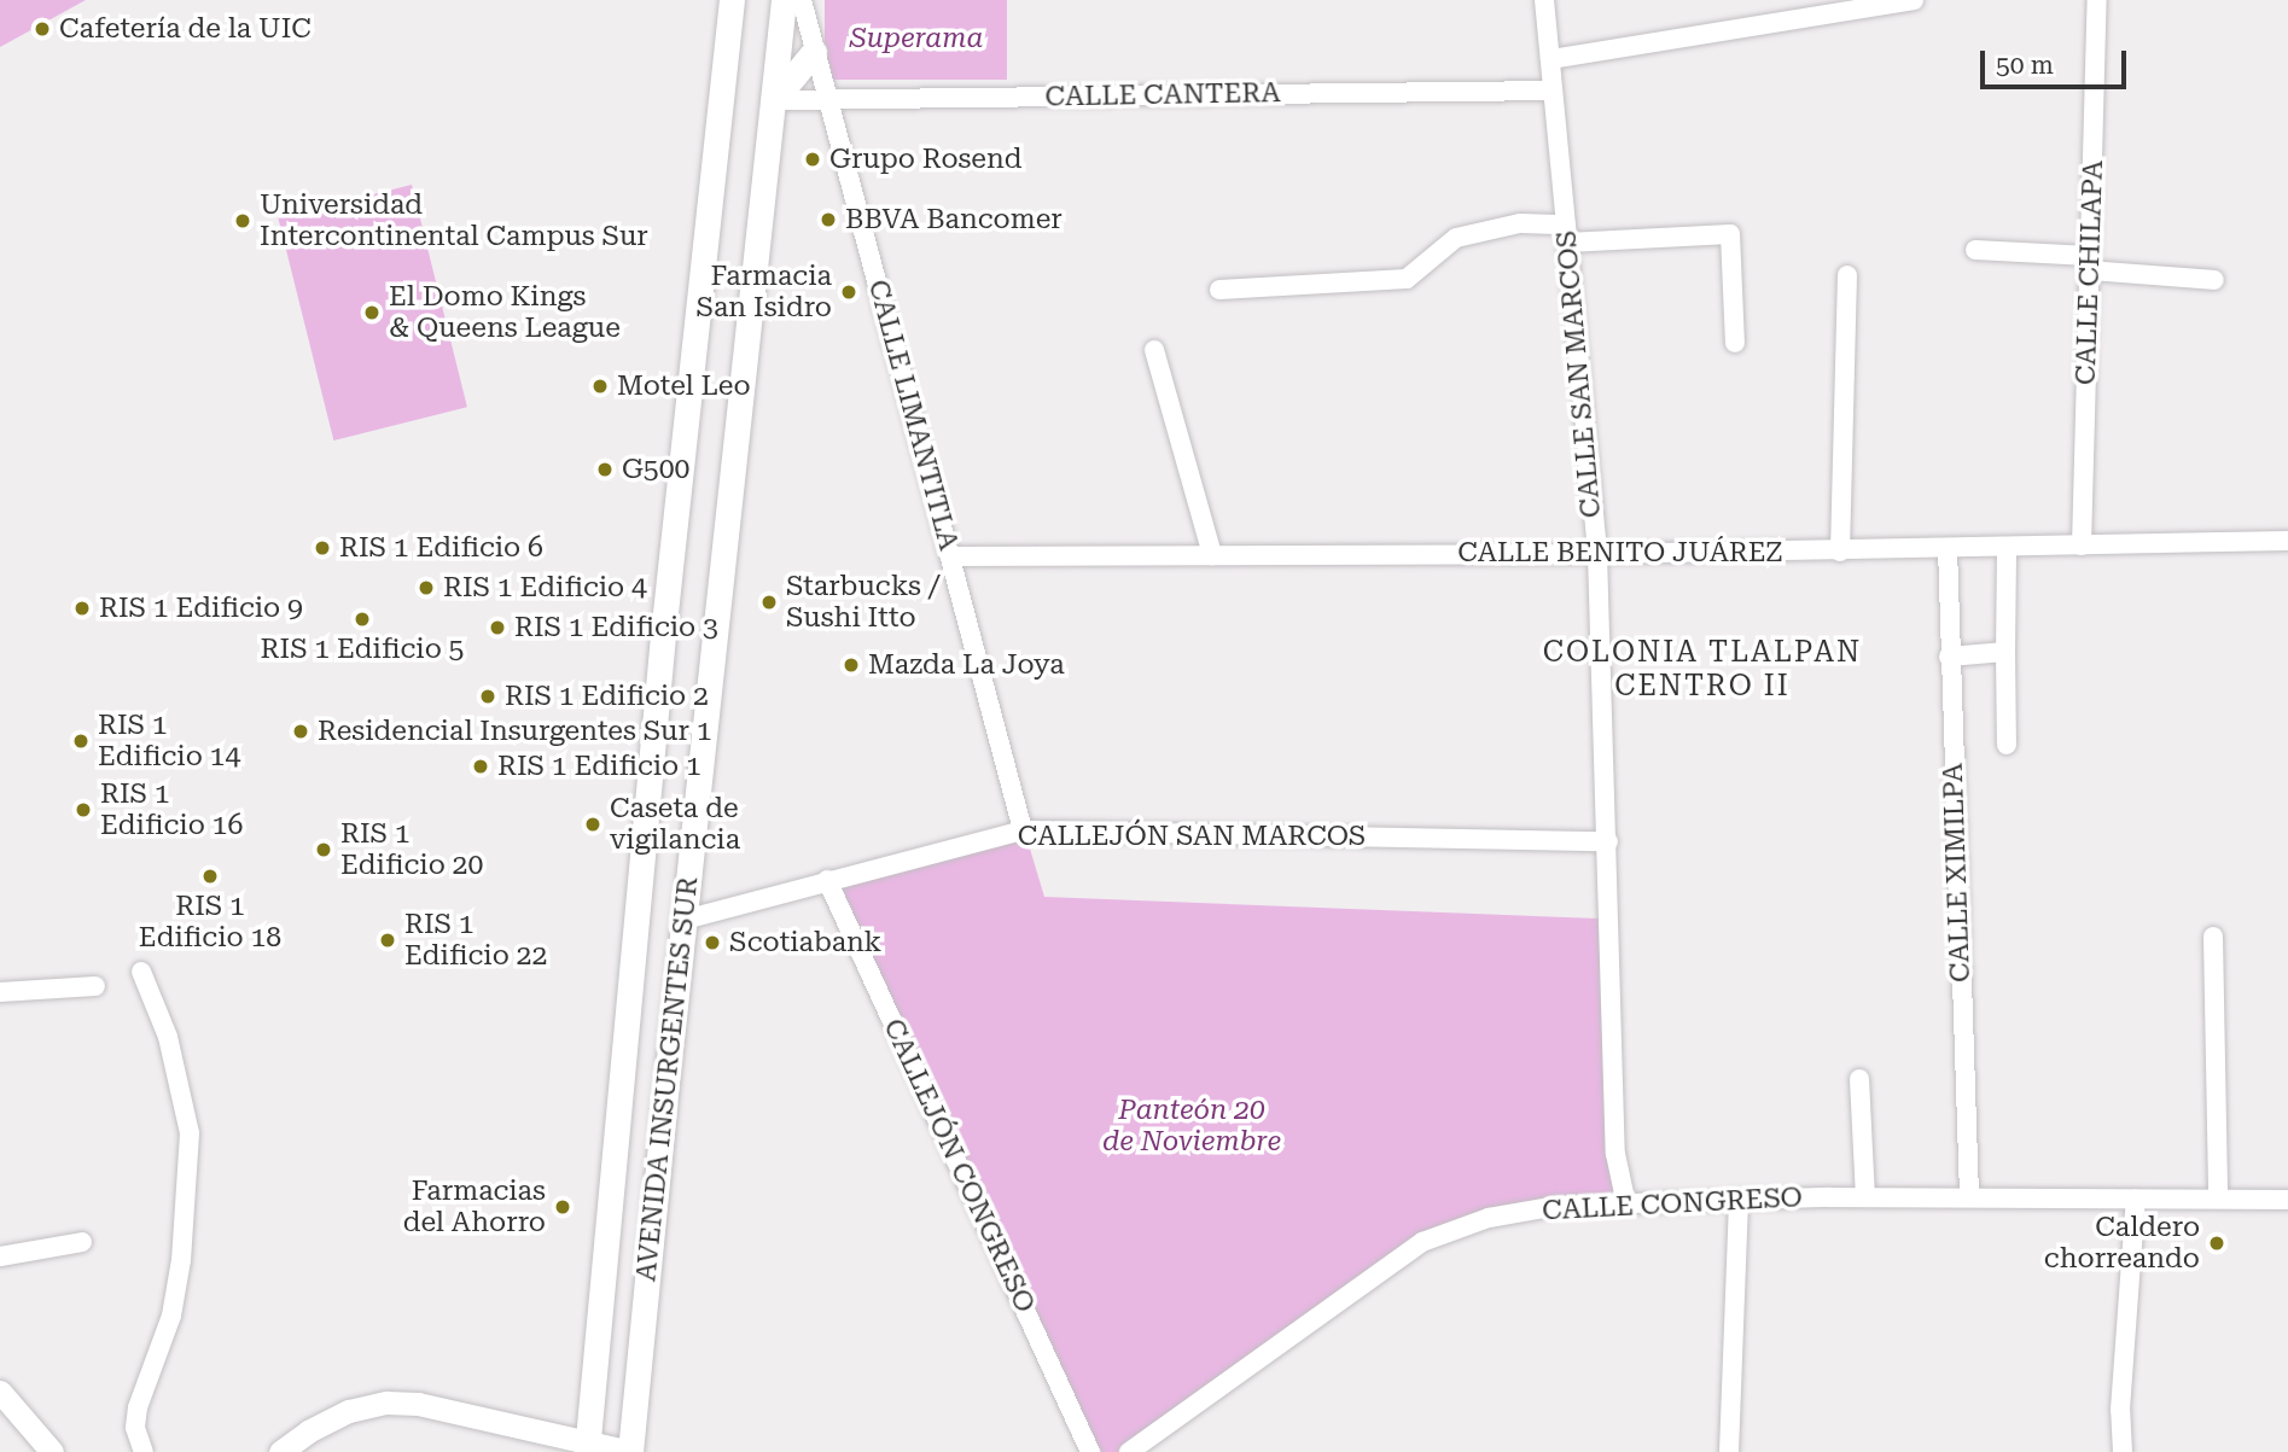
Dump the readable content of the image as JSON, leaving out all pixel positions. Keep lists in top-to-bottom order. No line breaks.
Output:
{"streets":{"main road":["AVENIDA INSURGENTES SUR"],"street":["CALLE CANTERA","CALLE CHILAPA","CALLE SAN MARCOS","CALLE LIMANTITLA","CALLE BENITO JUÁREZ","CALLEJÓN SAN MARCOS","CALLE XIMILPA","CALLEJÓN CONGRESO","CALLE CONGRESO"]},"crossings":[["CALLE CANTERA","CALLE SAN MARCOS"],["CALLE CANTERA","CALLE LIMANTITLA"],["CALLE CANTERA","AVENIDA INSURGENTES SUR"],["CALLE CHILAPA","CALLE BENITO JUÁREZ"],["CALLE SAN MARCOS","CALLE BENITO JUÁREZ"],["CALLE SAN MARCOS","CALLEJÓN SAN MARCOS"],["CALLE SAN MARCOS","CALLE CONGRESO"],["CALLE LIMANTITLA","CALLE BENITO JUÁREZ"],["CALLE LIMANTITLA","CALLEJÓN SAN MARCOS"],["CALLE BENITO JUÁREZ","CALLE XIMILPA"],["CALLEJÓN SAN MARCOS","AVENIDA INSURGENTES SUR"],["CALLEJÓN SAN MARCOS","CALLEJÓN CONGRESO"],["CALLE XIMILPA","CALLE CONGRESO"]],"districts":["COLONIA TLALPAN CENTRO II"],"parks":["Superama","Panteón 20 de Noviembre"],"places":["Cafetería de la UIC","Grupo Rosend","BBVA Bancomer","Universidad Intercontinental Campus Sur","Farmacia San Isidro","El Domo Kings & Queens League","Motel Leo","G500","RIS 1 Edificio 6","RIS 1 Edificio 4","Starbucks / Sushi Itto","RIS 1 Edificio 9","RIS 1 Edificio 5","RIS 1 Edificio 3","Mazda La Joya","RIS 1 Edificio 2","Residencial Insurgentes Sur 1","RIS 1 Edificio 14","RIS 1 Edificio 1","RIS 1 Edificio 16","Caseta de vigilancia","RIS 1 Edificio 20","RIS 1 Edificio 18","RIS 1 Edificio 22","Scotiabank","Farmacias del Ahorro","Caldero chorreando"],"scale_bar":"50 m"}
